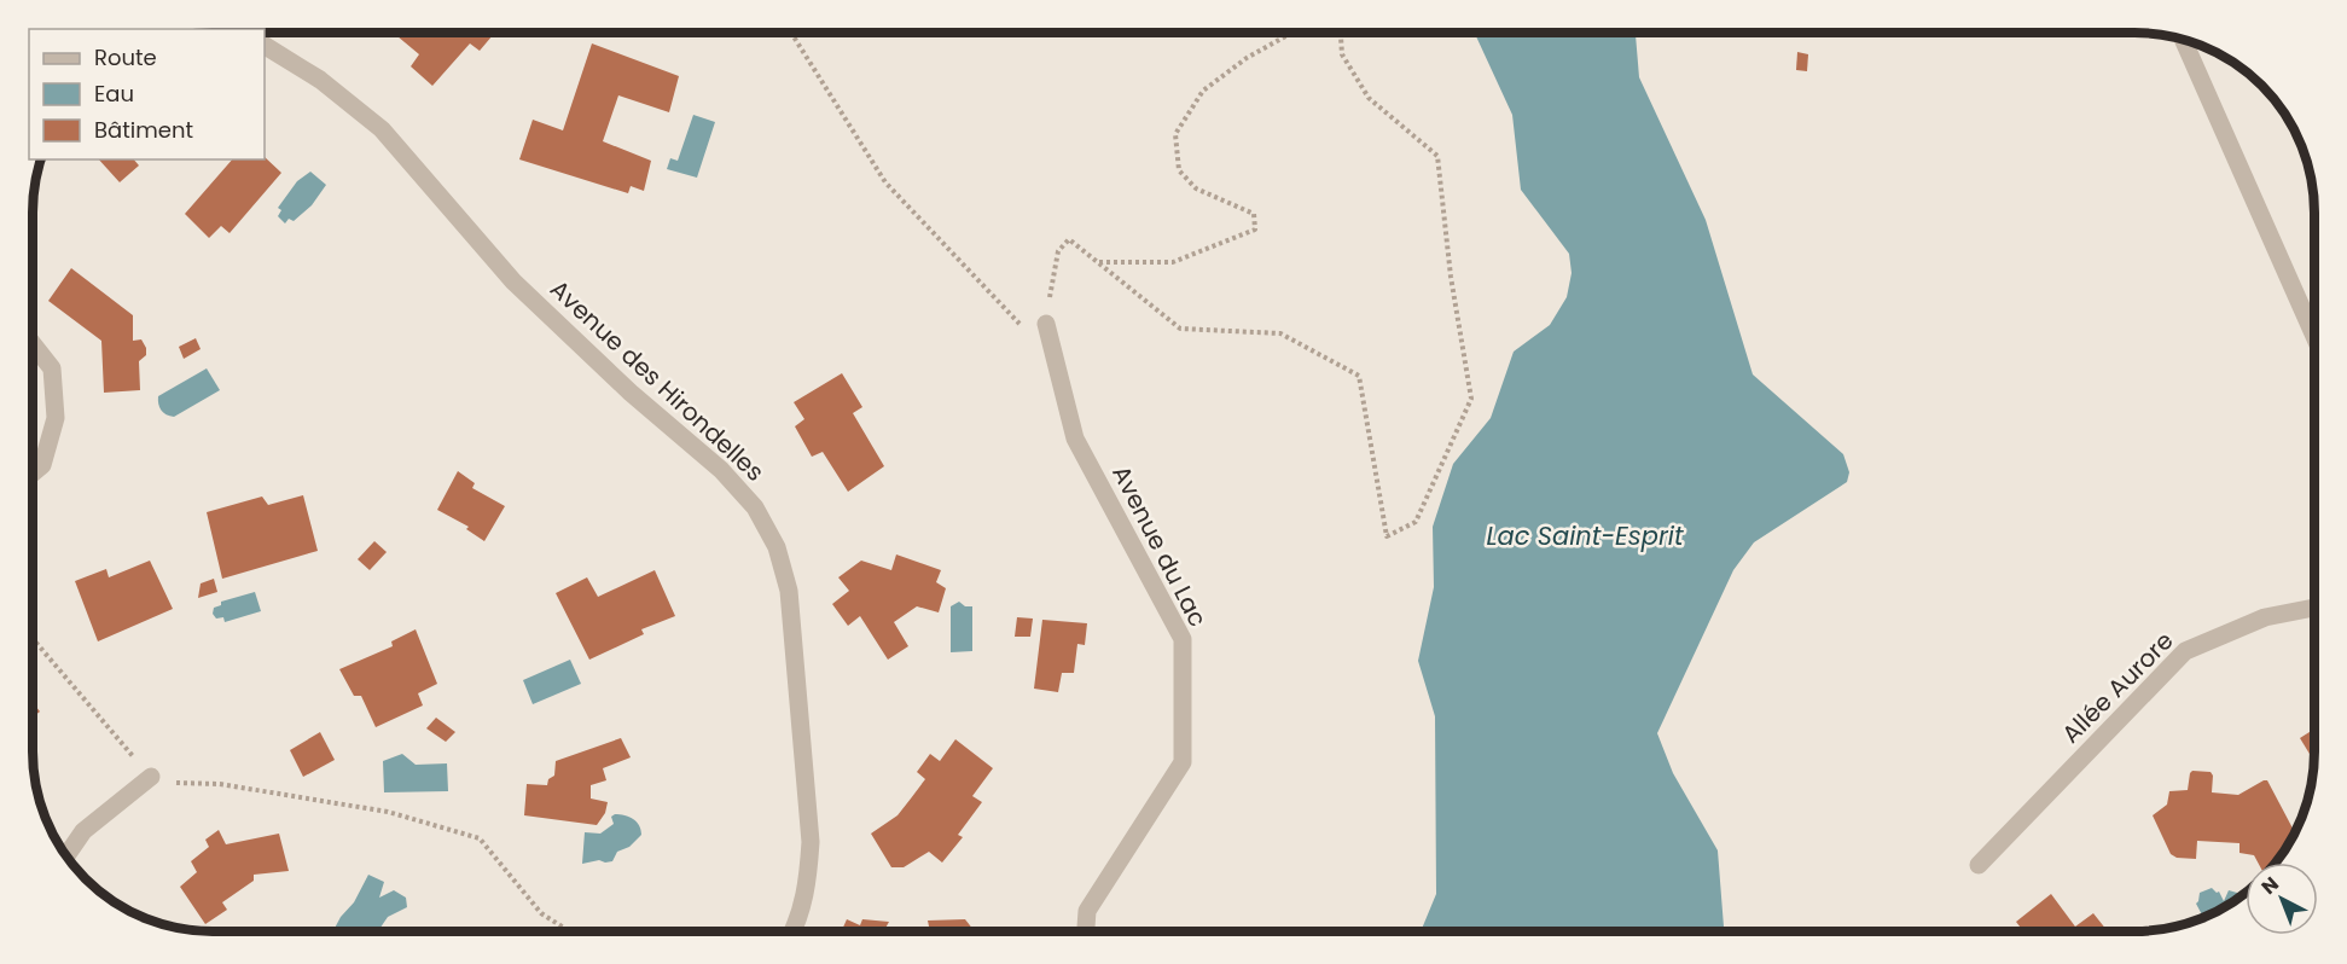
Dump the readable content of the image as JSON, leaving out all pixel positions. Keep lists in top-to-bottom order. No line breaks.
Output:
{"streets":{"street":["Avenue des Hirondelles","Avenue du Lac","Allée Aurore"]},"water":["Lac Saint-Esprit"],"legend":["Route","Eau","Bâtiment"],"north":"top left"}
